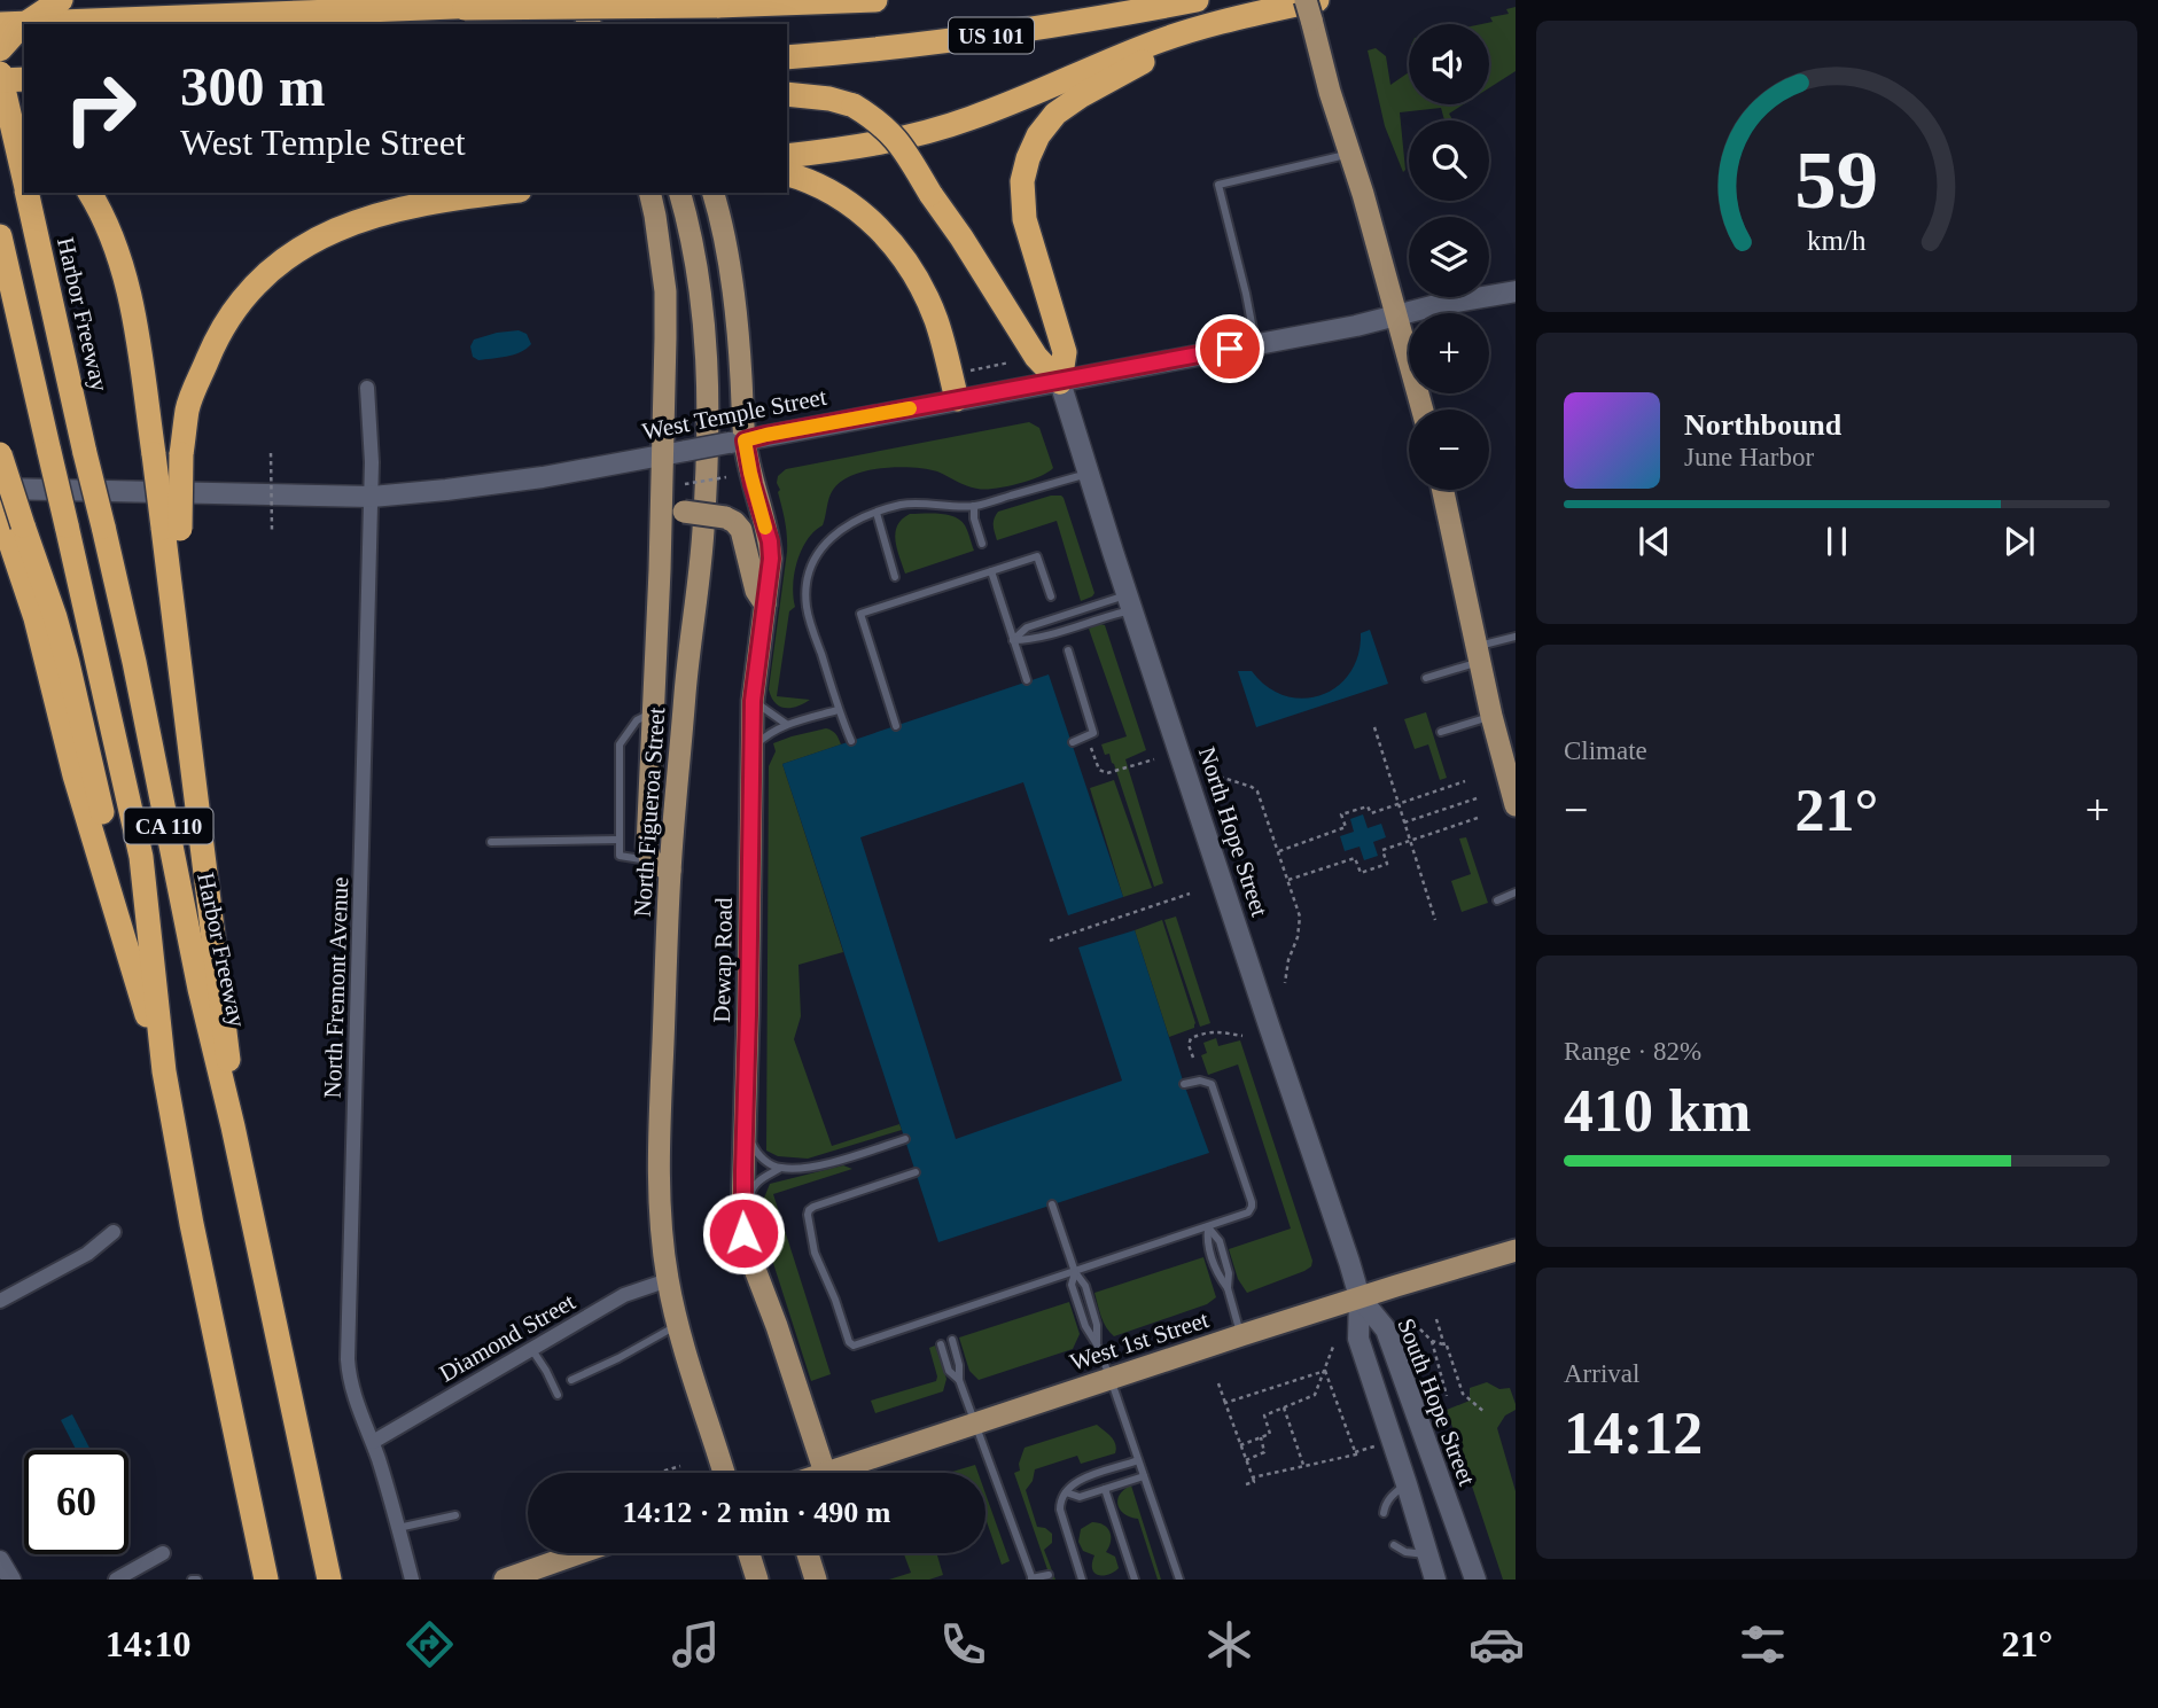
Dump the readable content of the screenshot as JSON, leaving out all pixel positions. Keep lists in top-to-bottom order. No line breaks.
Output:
{"streets":{"highway":["US 101","Harbor Freeway","CA 110"],"main road":["West Temple Street","North Figueroa Street","North Hope Street","Dewap Road","West 1st Street","South Hope Street"],"street":["North Fremont Avenue","Diamond Street"]},"crossings":[["West Temple Street","North Hope Street"],["West Temple Street","Dewap Road"],["West Temple Street","North Fremont Avenue"],["North Figueroa Street","Diamond Street"],["North Hope Street","West 1st Street"],["North Hope Street","South Hope Street"],["Dewap Road","West 1st Street"],["North Fremont Avenue","Diamond Street"],["West 1st Street","South Hope Street"]],"page":{"map_buttons":["+","−"],"turn":["300 m","West Temple Street"],"song":["Northbound","June Harbor"],"tile":["Climate",["Range · 82%","410 km"],["Arrival","14:12"]],"heat":["−","21°","+"],"limit":"60","trip":"14:12 · 2 min · 490 m","tabs":["14:10","21°"],"gauge":["59","km/h"]}}
